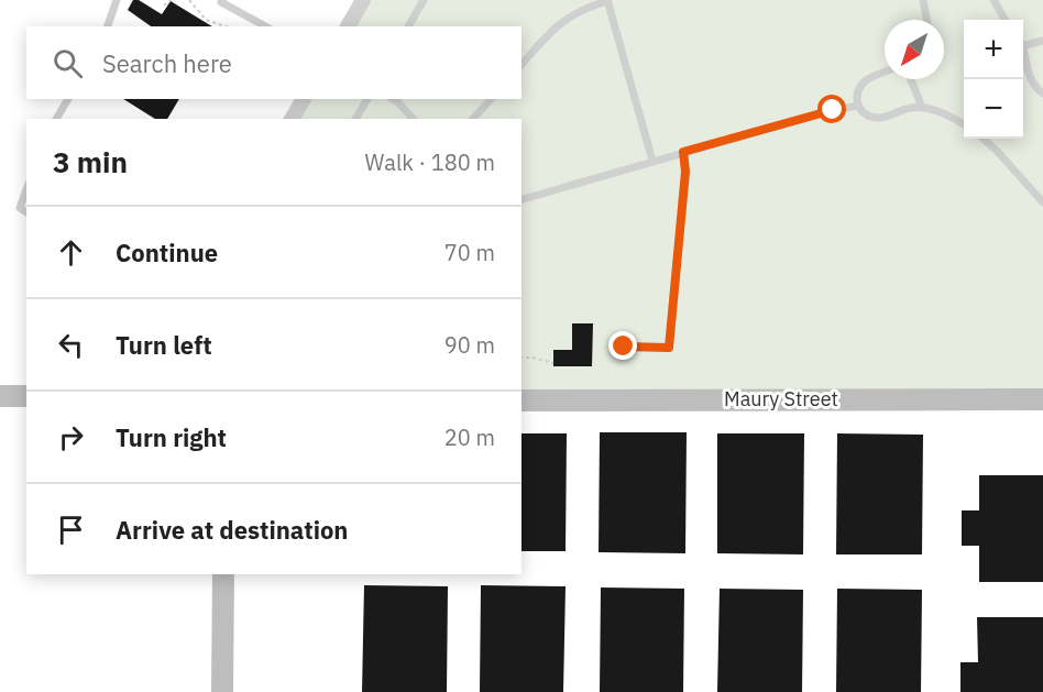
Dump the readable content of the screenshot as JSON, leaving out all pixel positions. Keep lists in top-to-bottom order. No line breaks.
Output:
{"streets":{"street":["Maury Street"]},"north":"bottom left","page":{"map_buttons":["+","−"],"search":"Search here","heading":["3 min","Walk · 180 m"],"list":[["Continue","70 m"],["Turn left","90 m"],["Turn right","20 m"],"Arrive at destination"]}}
